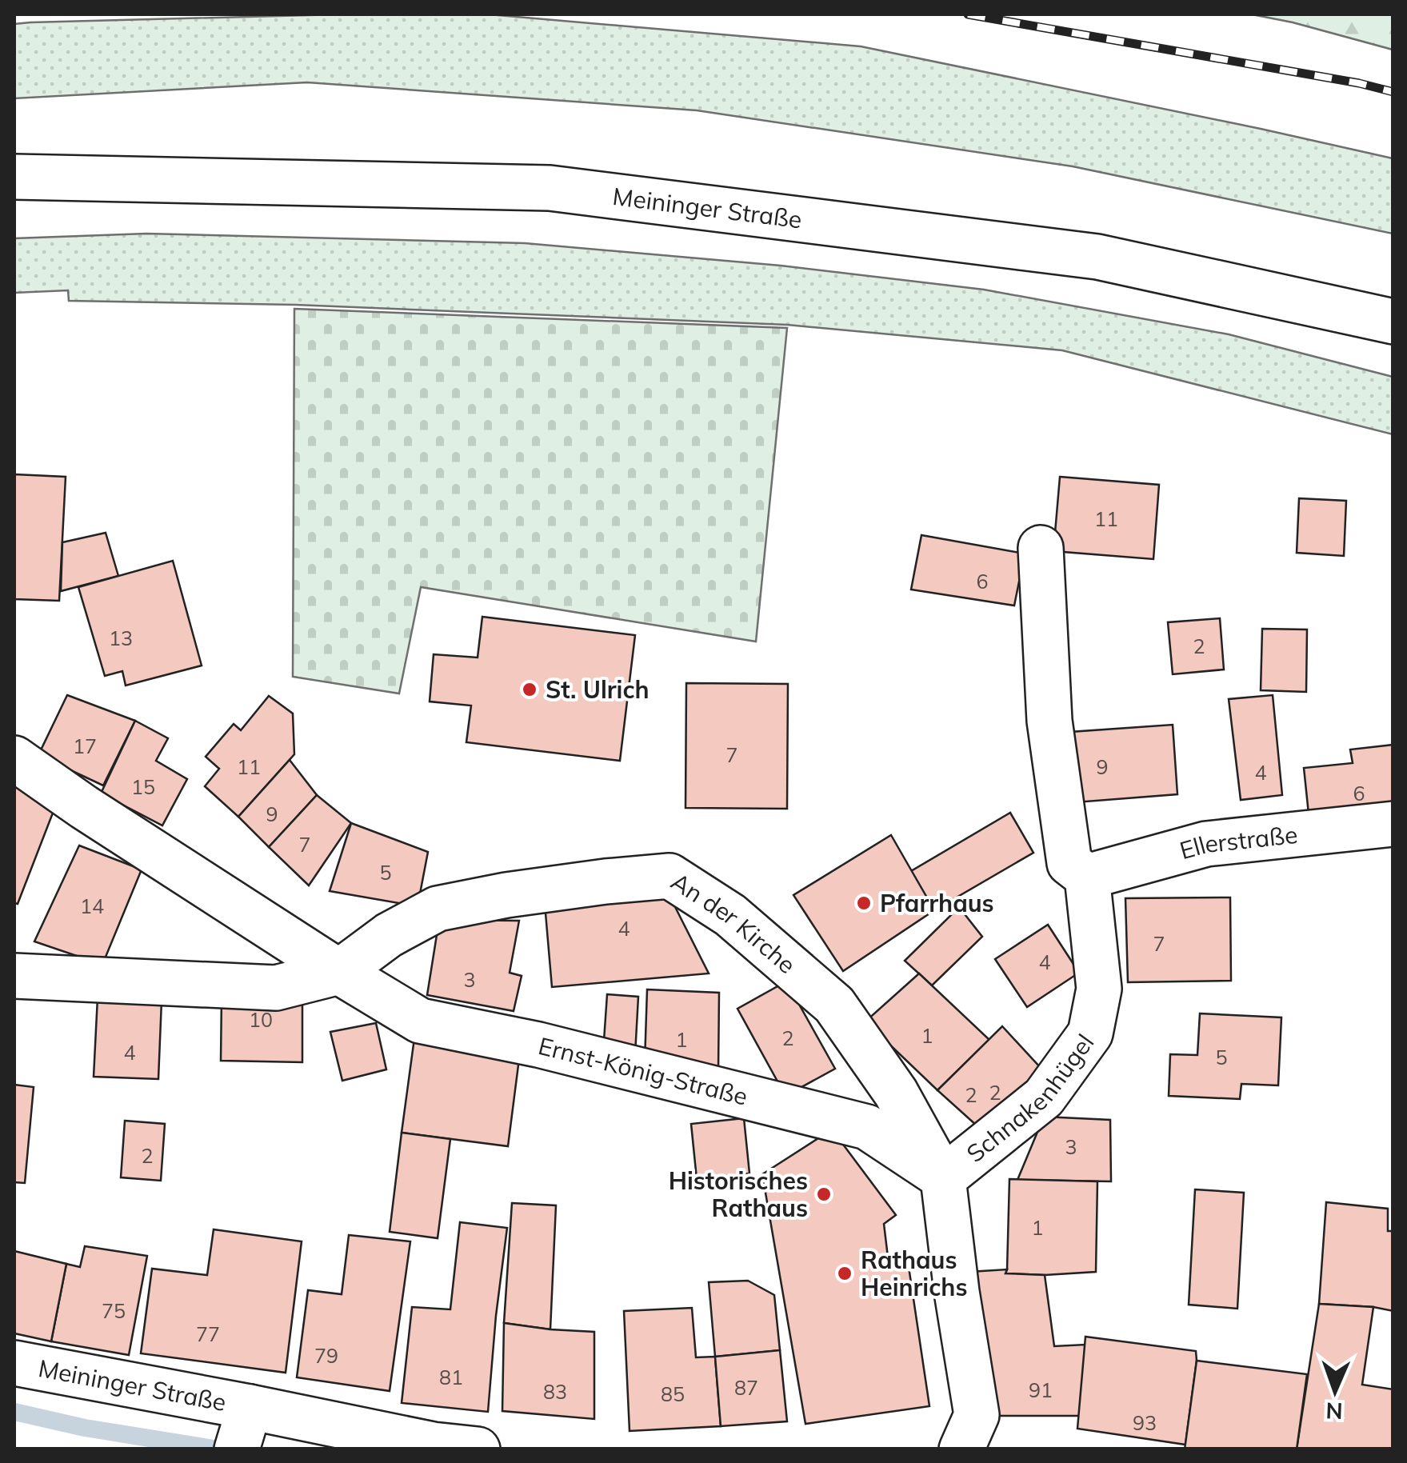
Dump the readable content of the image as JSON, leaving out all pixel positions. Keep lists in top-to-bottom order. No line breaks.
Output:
{"streets":{"street":["Meininger Straße","Ellerstraße","An der Kirche","Ernst-König-Straße","Schnakenhügel"]},"crossings":[["Ellerstraße","Schnakenhügel"],["An der Kirche","Ernst-König-Straße"],["An der Kirche","Schnakenhügel"],["Ernst-König-Straße","Schnakenhügel"]],"places":["St. Ulrich","Pfarrhaus","Historisches Rathaus","Rathaus Heinrichs"],"house_numbers":["11","6","13","2","17","7","11","9","4","15","6","9","7","5","14","4","7","4","3","10","1","2","1","4","5","2","2","3","2","1","75","77","79","81","87","91","83","85","93"],"north":"bottom"}
